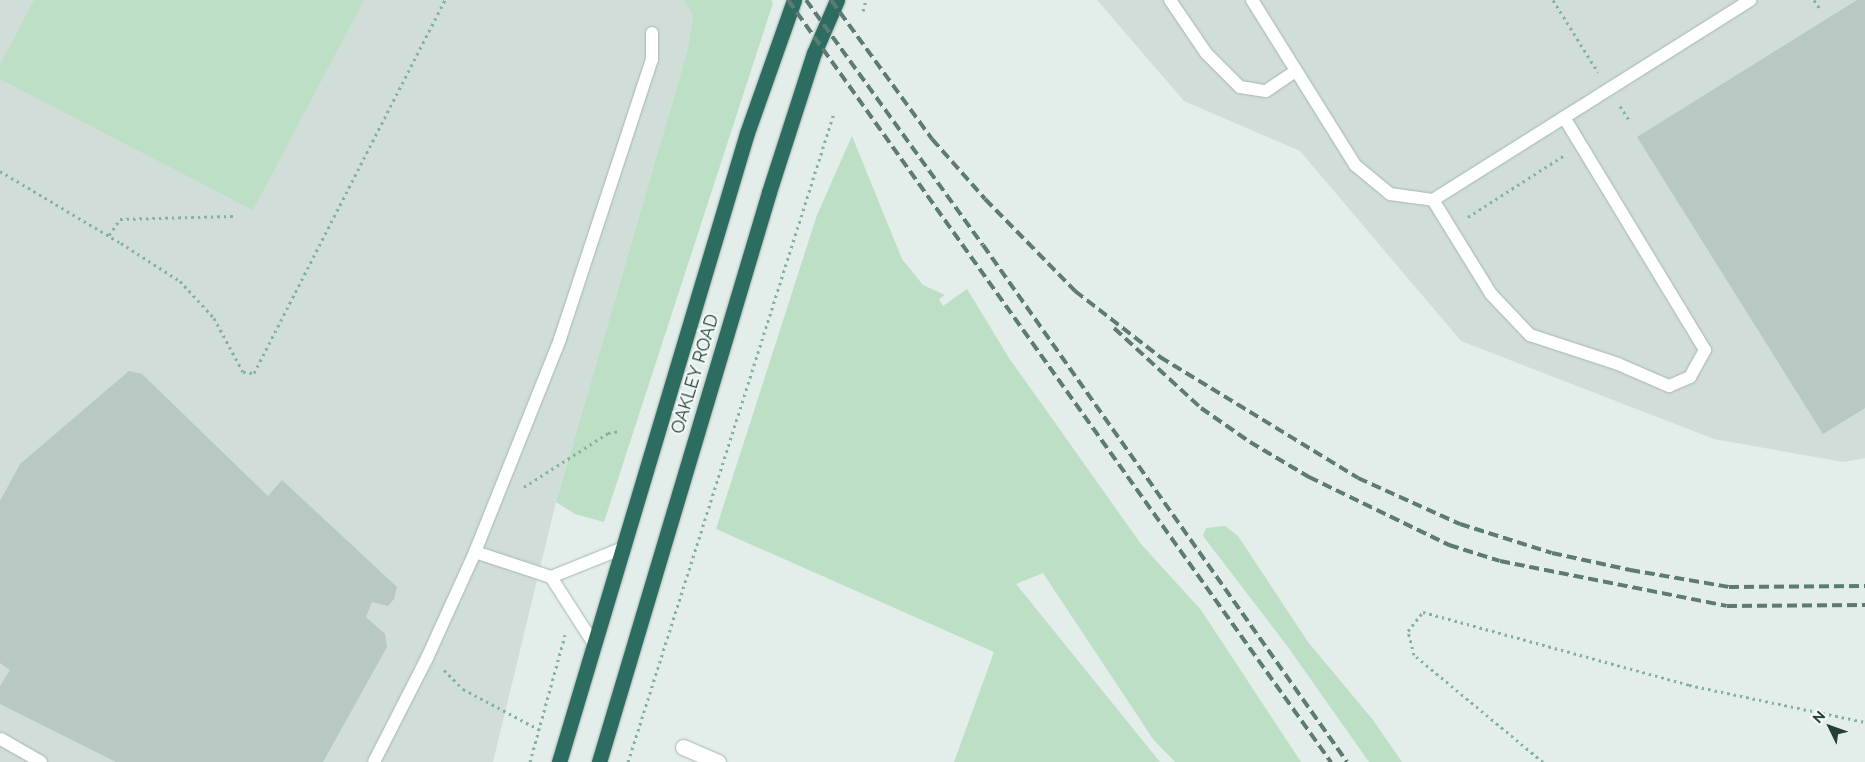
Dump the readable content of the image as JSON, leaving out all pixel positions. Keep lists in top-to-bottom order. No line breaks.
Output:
{"streets":{"highway":["OAKLEY ROAD"]},"north":"top left"}
